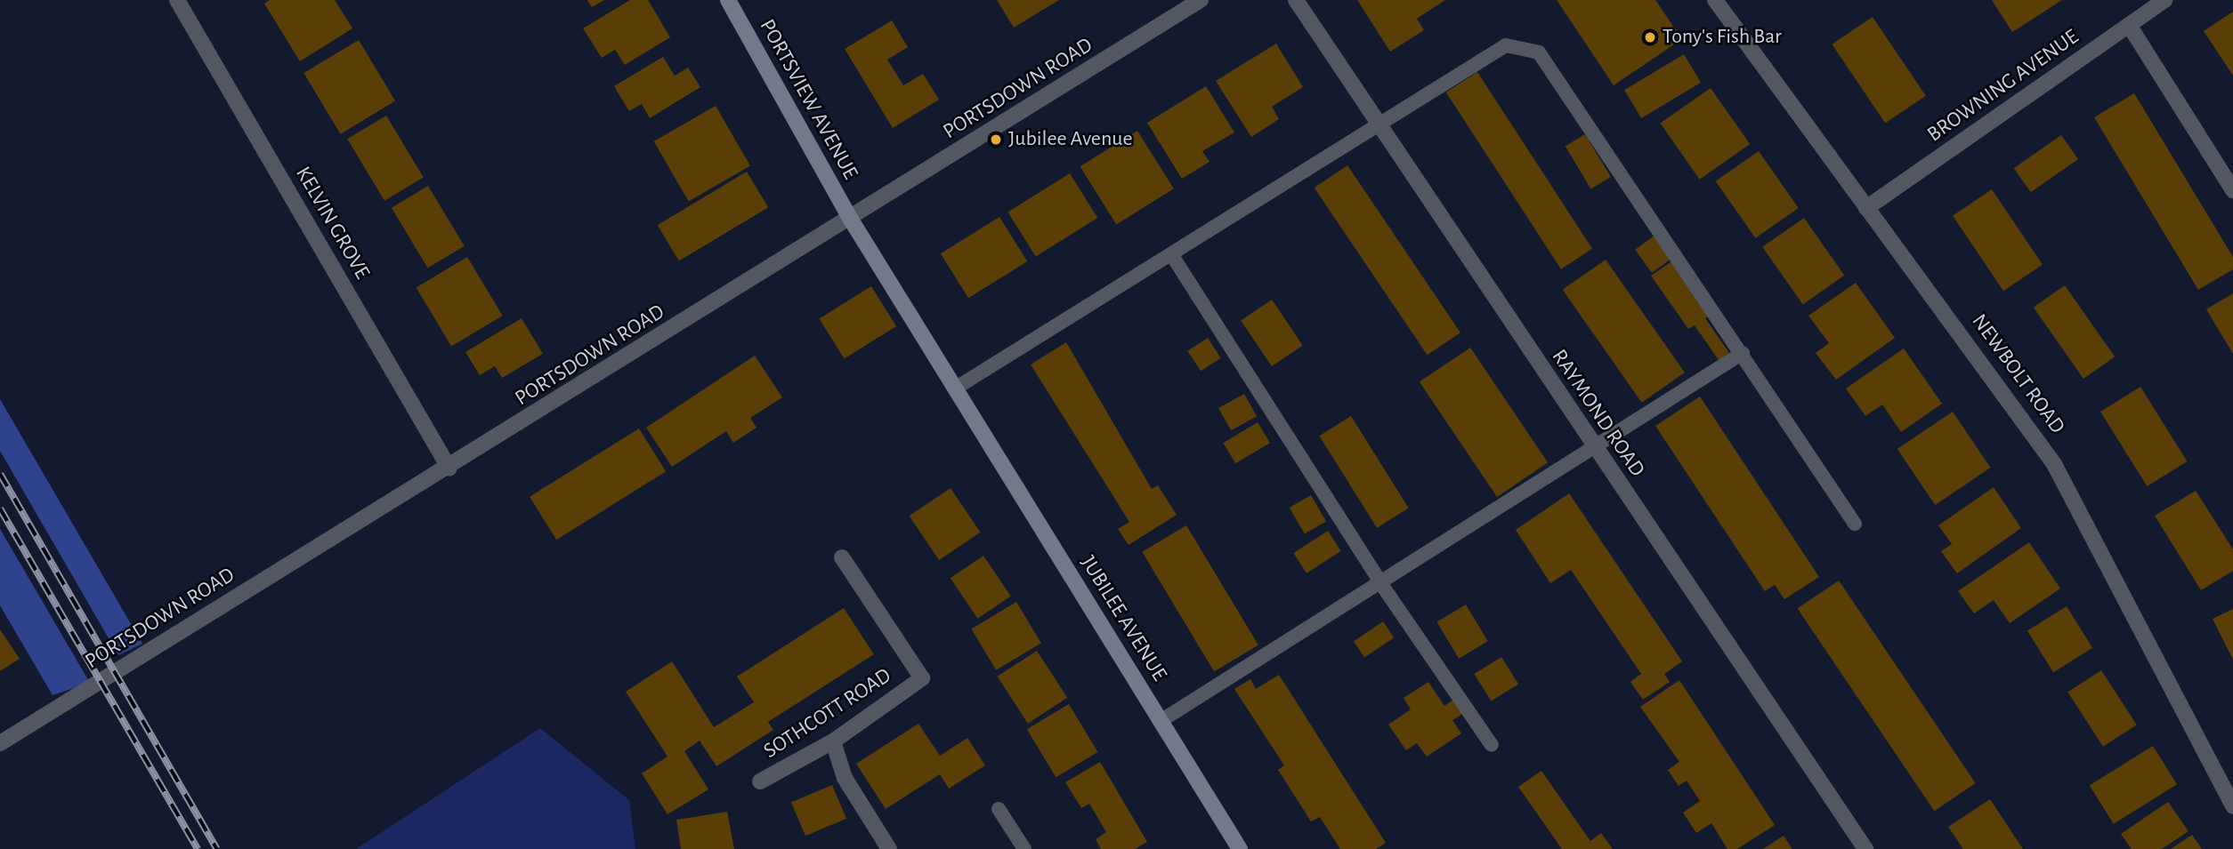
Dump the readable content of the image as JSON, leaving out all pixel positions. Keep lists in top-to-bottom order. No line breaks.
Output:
{"streets":{"street":["BROWNING AVENUE","PORTSDOWN ROAD","PORTSVIEW AVENUE","KELVIN GROVE","NEWBOLT ROAD","RAYMOND ROAD","JUBILEE AVENUE","SOTHCOTT ROAD"]},"crossings":[["BROWNING AVENUE","NEWBOLT ROAD"],["PORTSDOWN ROAD","PORTSVIEW AVENUE"],["PORTSDOWN ROAD","KELVIN GROVE"],["PORTSDOWN ROAD","JUBILEE AVENUE"],["PORTSVIEW AVENUE","JUBILEE AVENUE"]],"places":["Tony's Fish Bar","Jubilee Avenue"]}
